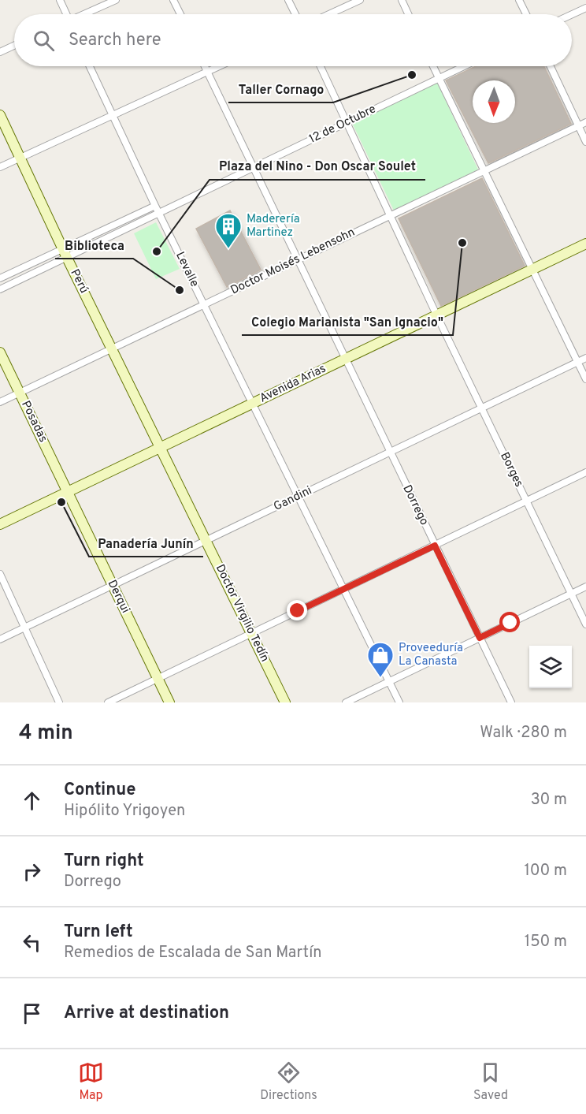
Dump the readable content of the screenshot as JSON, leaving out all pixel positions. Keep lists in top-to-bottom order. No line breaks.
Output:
{"streets":{"main road":["Perú","Avenida Arias","Posadas","Derqui","Doctor Virgilio Tedín"],"street":["12 de Octubre","Doctor Moisés Lebensohn","Levalle","Borges","Gandini","Dorrego"]},"crossings":[["12 de Octubre","Levalle"],["12 de Octubre","Perú"],["12 de Octubre","Borges"],["12 de Octubre","Dorrego"],["Doctor Moisés Lebensohn","Levalle"],["Doctor Moisés Lebensohn","Perú"],["Doctor Moisés Lebensohn","Posadas"],["Doctor Moisés Lebensohn","Borges"],["Doctor Moisés Lebensohn","Dorrego"],["Levalle","Avenida Arias"],["Levalle","Gandini"],["Perú","Avenida Arias"],["Perú","Doctor Virgilio Tedín"],["Avenida Arias","Posadas"],["Avenida Arias","Borges"],["Avenida Arias","Dorrego"],["Avenida Arias","Derqui"],["Avenida Arias","Doctor Virgilio Tedín"],["Posadas","Derqui"],["Borges","Gandini"],["Gandini","Dorrego"],["Gandini","Derqui"],["Gandini","Doctor Virgilio Tedín"]],"places":{"other":["Taller Cornago","Colegio Marianista \"San Ignacio\"","Plaza del Nino - Don Oscar Soulet","Biblioteca","Panadería Junín"],"building":["Maderería Martinez"],"shop":["Proveeduría La Canasta"]},"north":"bottom","page":{"search":"Search here","heading":["4 min","Walk · 280 m"],"list":[["Continue","Hipólito Yrigoyen","30 m"],["Turn right","Dorrego","100 m"],["Turn left","Remedios de Escalada de San Martín","150 m"],"Arrive at destination"],"nav":["Map","Directions","Saved"]}}
